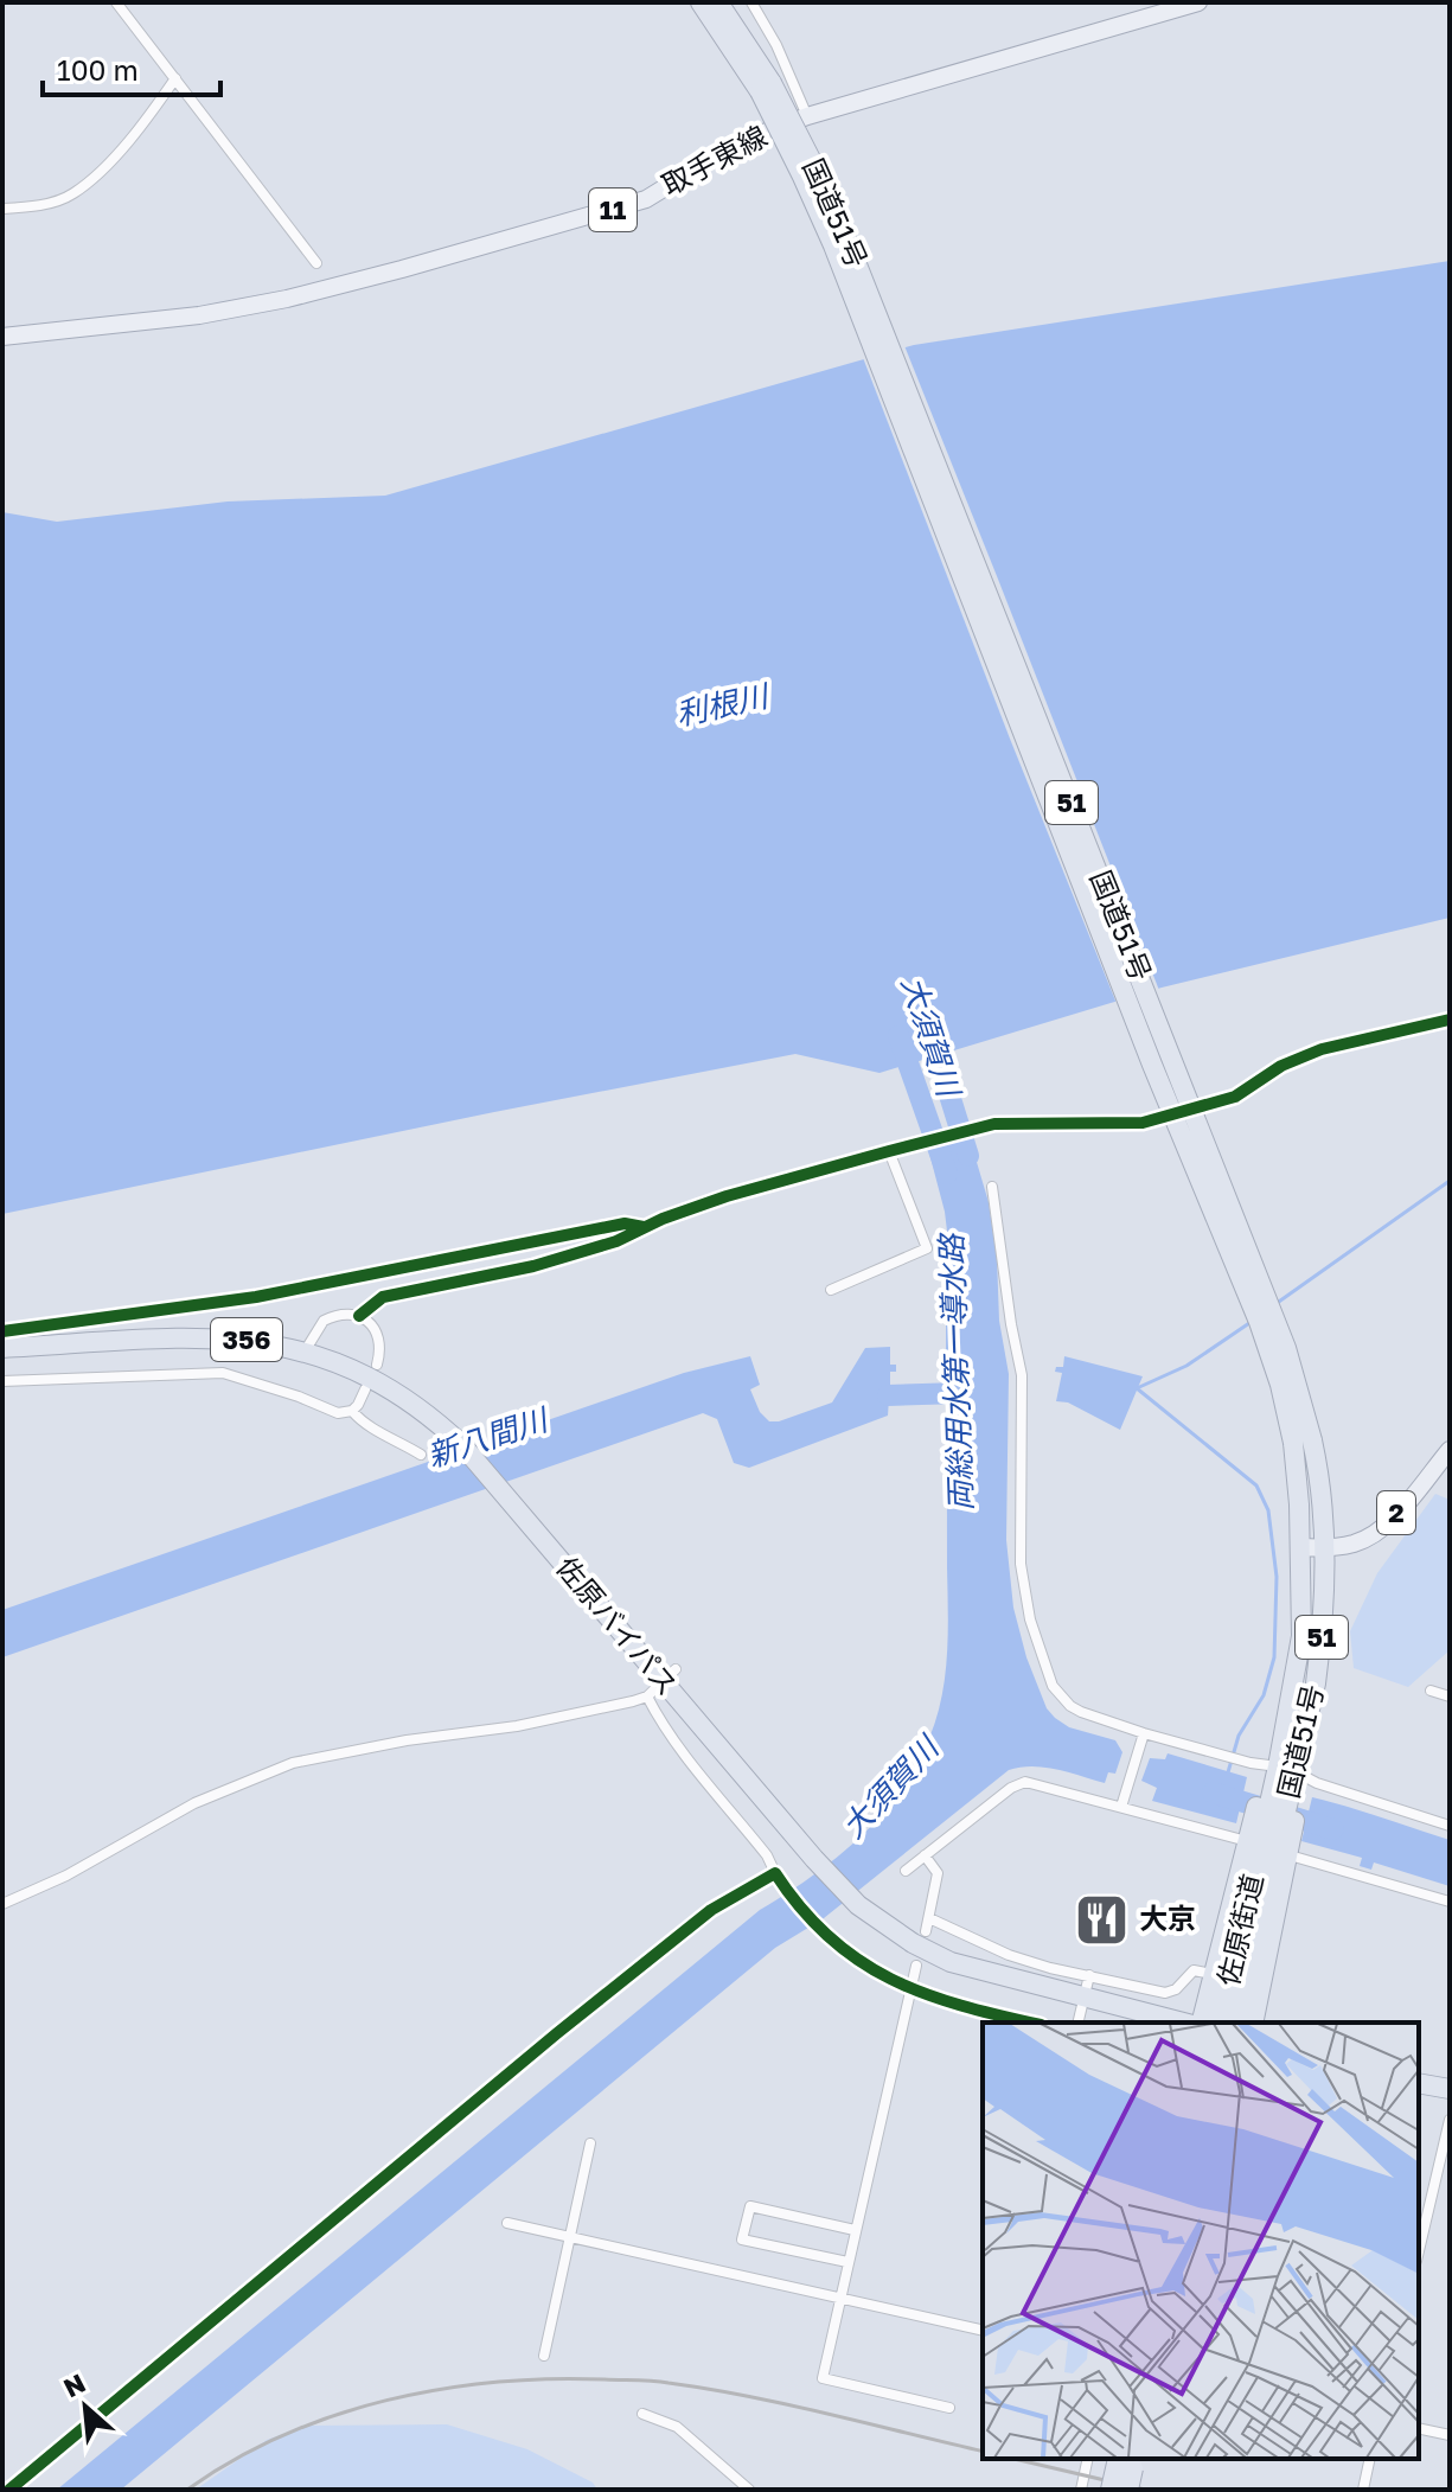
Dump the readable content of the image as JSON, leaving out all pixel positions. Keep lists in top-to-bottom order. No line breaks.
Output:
{"streets":{"highway":["国道51号","51","356","佐原バイパス","佐原街道"],"main road":["取手東線","11","2"]},"crossings":[["国道51号","2"]],"water":["利根川","大須賀川","両総用水第一導水路","新八間川"],"places":{"restaurant":["大京"]},"scale_bar":"100 m","north":"top left"}
